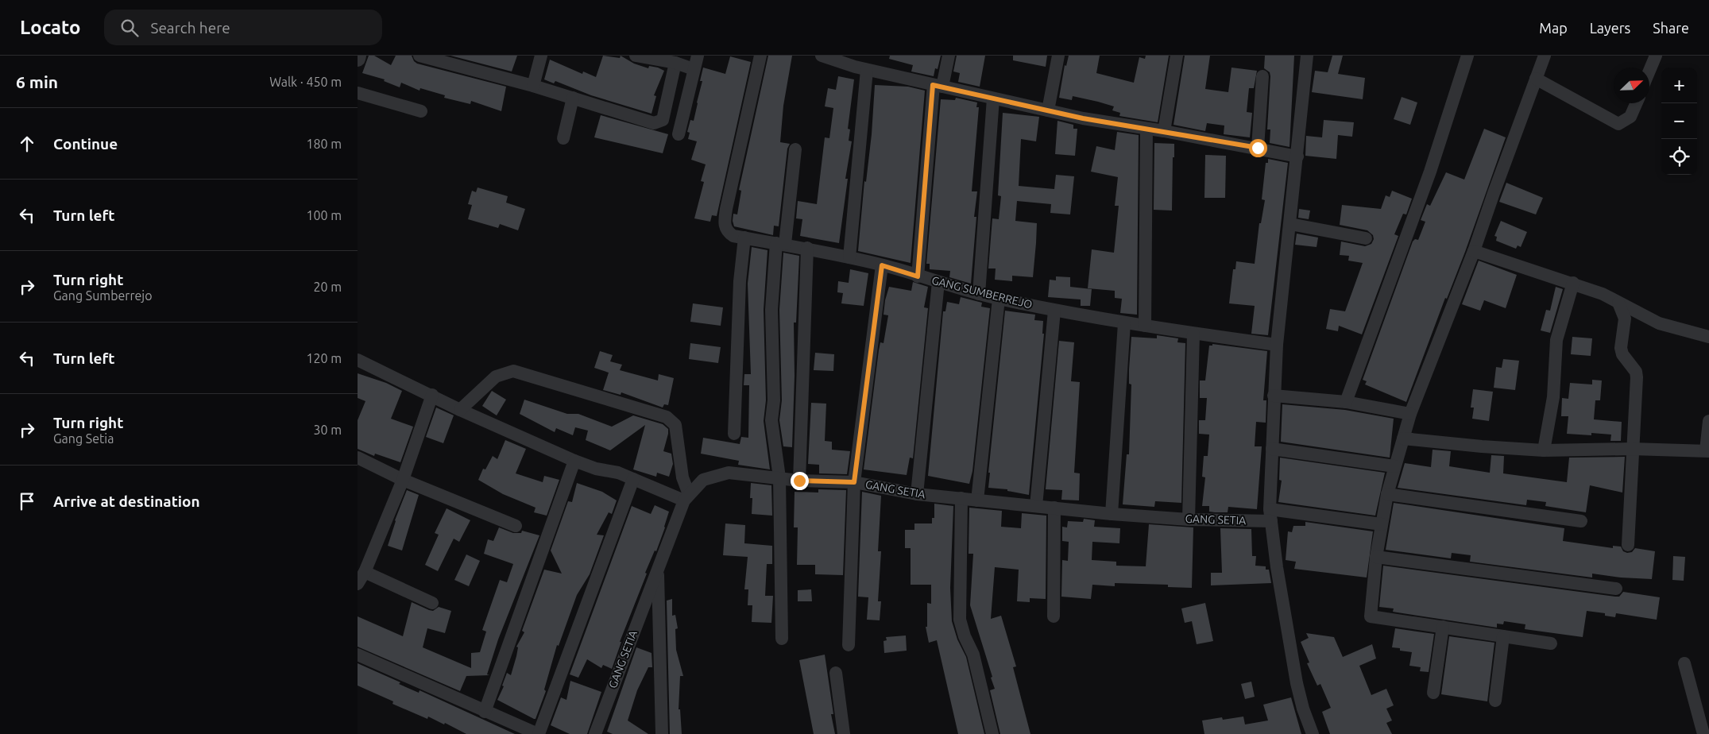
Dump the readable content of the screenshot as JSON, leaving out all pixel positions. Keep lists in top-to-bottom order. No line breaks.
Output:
{"streets":{"street":["GANG SUMBERREJO","GANG SETIA"]},"north":"top right","page":{"header":"Locato","search":"Search here","nav":["Map","Layers","Share"],"heading":["6 min","Walk · 450 m"],"map_buttons":["+","−"],"list":[["Continue","180 m"],["Turn left","100 m"],["Turn right","Gang Sumberrejo","20 m"],["Turn left","120 m"],["Turn right","Gang Setia","30 m"],"Arrive at destination"]}}
